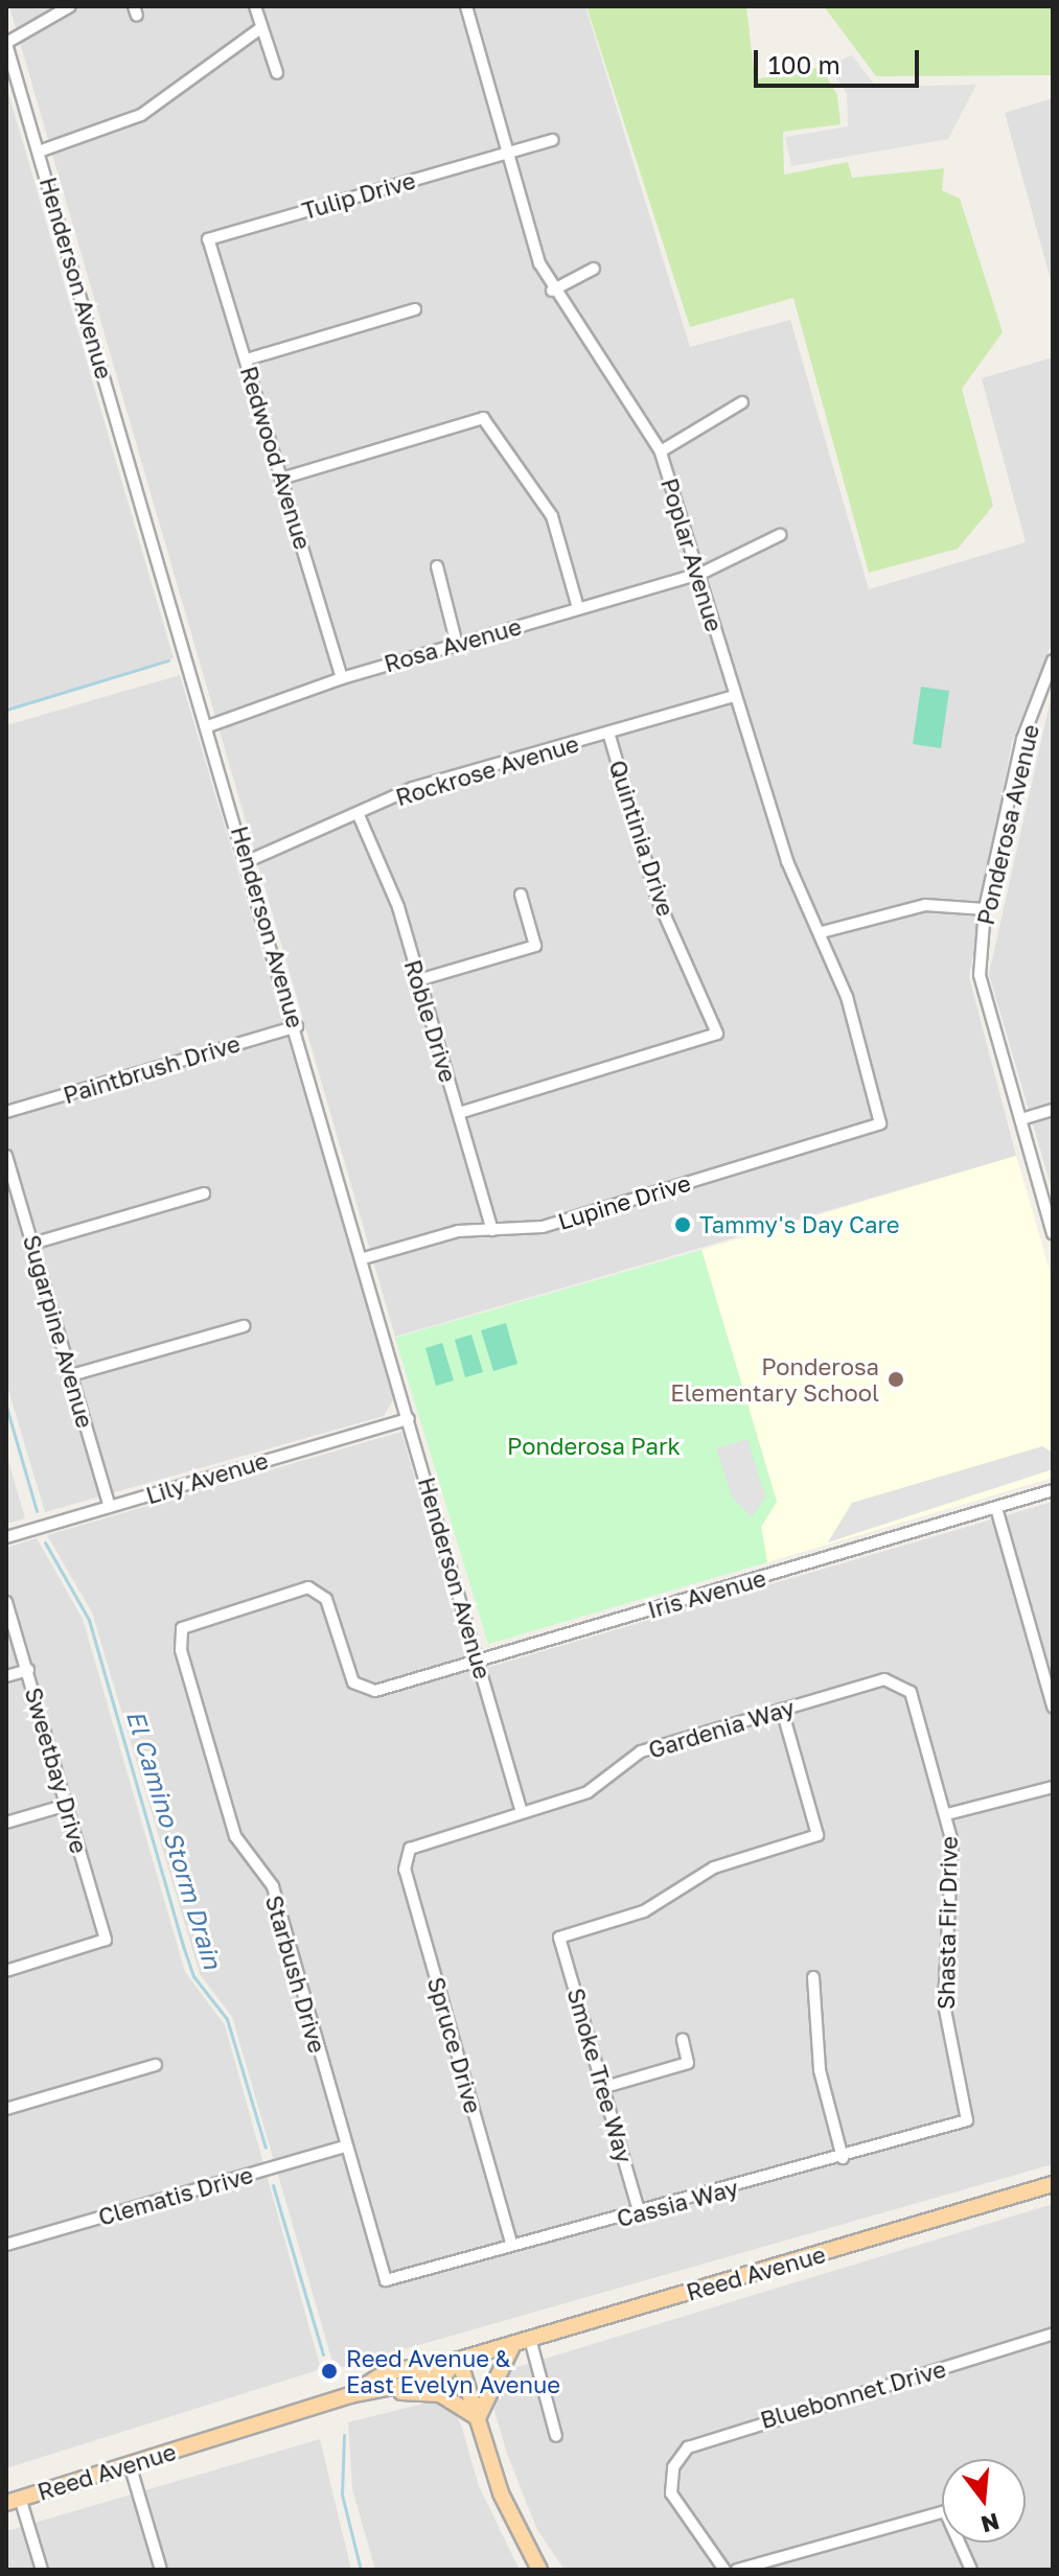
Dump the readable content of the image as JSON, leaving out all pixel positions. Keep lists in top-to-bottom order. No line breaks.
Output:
{"streets":{"main road":["Reed Avenue"],"street":["Tulip Drive","Henderson Avenue","Redwood Avenue","Poplar Avenue","Rosa Avenue","Rockrose Avenue","Ponderosa Avenue","Quintinia Drive","Roble Drive","Paintbrush Drive","Lupine Drive","Sugarpine Avenue","Lily Avenue","Iris Avenue","Gardenia Way","Sweetbay Drive","Shasta Fir Drive","Starbush Drive","Spruce Drive","Smoke Tree Way","Clematis Drive","Cassia Way","Bluebonnet Drive"]},"crossings":[["Tulip Drive","Redwood Avenue"],["Tulip Drive","Poplar Avenue"],["Henderson Avenue","Rosa Avenue"],["Henderson Avenue","Rockrose Avenue"],["Henderson Avenue","Paintbrush Drive"],["Henderson Avenue","Lupine Drive"],["Henderson Avenue","Lily Avenue"],["Henderson Avenue","Iris Avenue"],["Henderson Avenue","Gardenia Way"],["Redwood Avenue","Rosa Avenue"],["Poplar Avenue","Rosa Avenue"],["Poplar Avenue","Rockrose Avenue"],["Poplar Avenue","Lupine Drive"],["Rockrose Avenue","Quintinia Drive"],["Rockrose Avenue","Roble Drive"],["Quintinia Drive","Roble Drive"],["Roble Drive","Lupine Drive"],["Sugarpine Avenue","Lily Avenue"],["Iris Avenue","Starbush Drive"],["Gardenia Way","Shasta Fir Drive"],["Gardenia Way","Spruce Drive"],["Gardenia Way","Smoke Tree Way"],["Shasta Fir Drive","Cassia Way"],["Starbush Drive","Clematis Drive"],["Starbush Drive","Cassia Way"],["Spruce Drive","Cassia Way"],["Smoke Tree Way","Cassia Way"]],"water":["El Camino Storm Drain"],"parks":["Ponderosa Park"],"places":["Tammy's Day Care","Ponderosa Elementary School","Reed Avenue & East Evelyn Avenue"],"scale_bar":"100 m","north":"bottom"}
